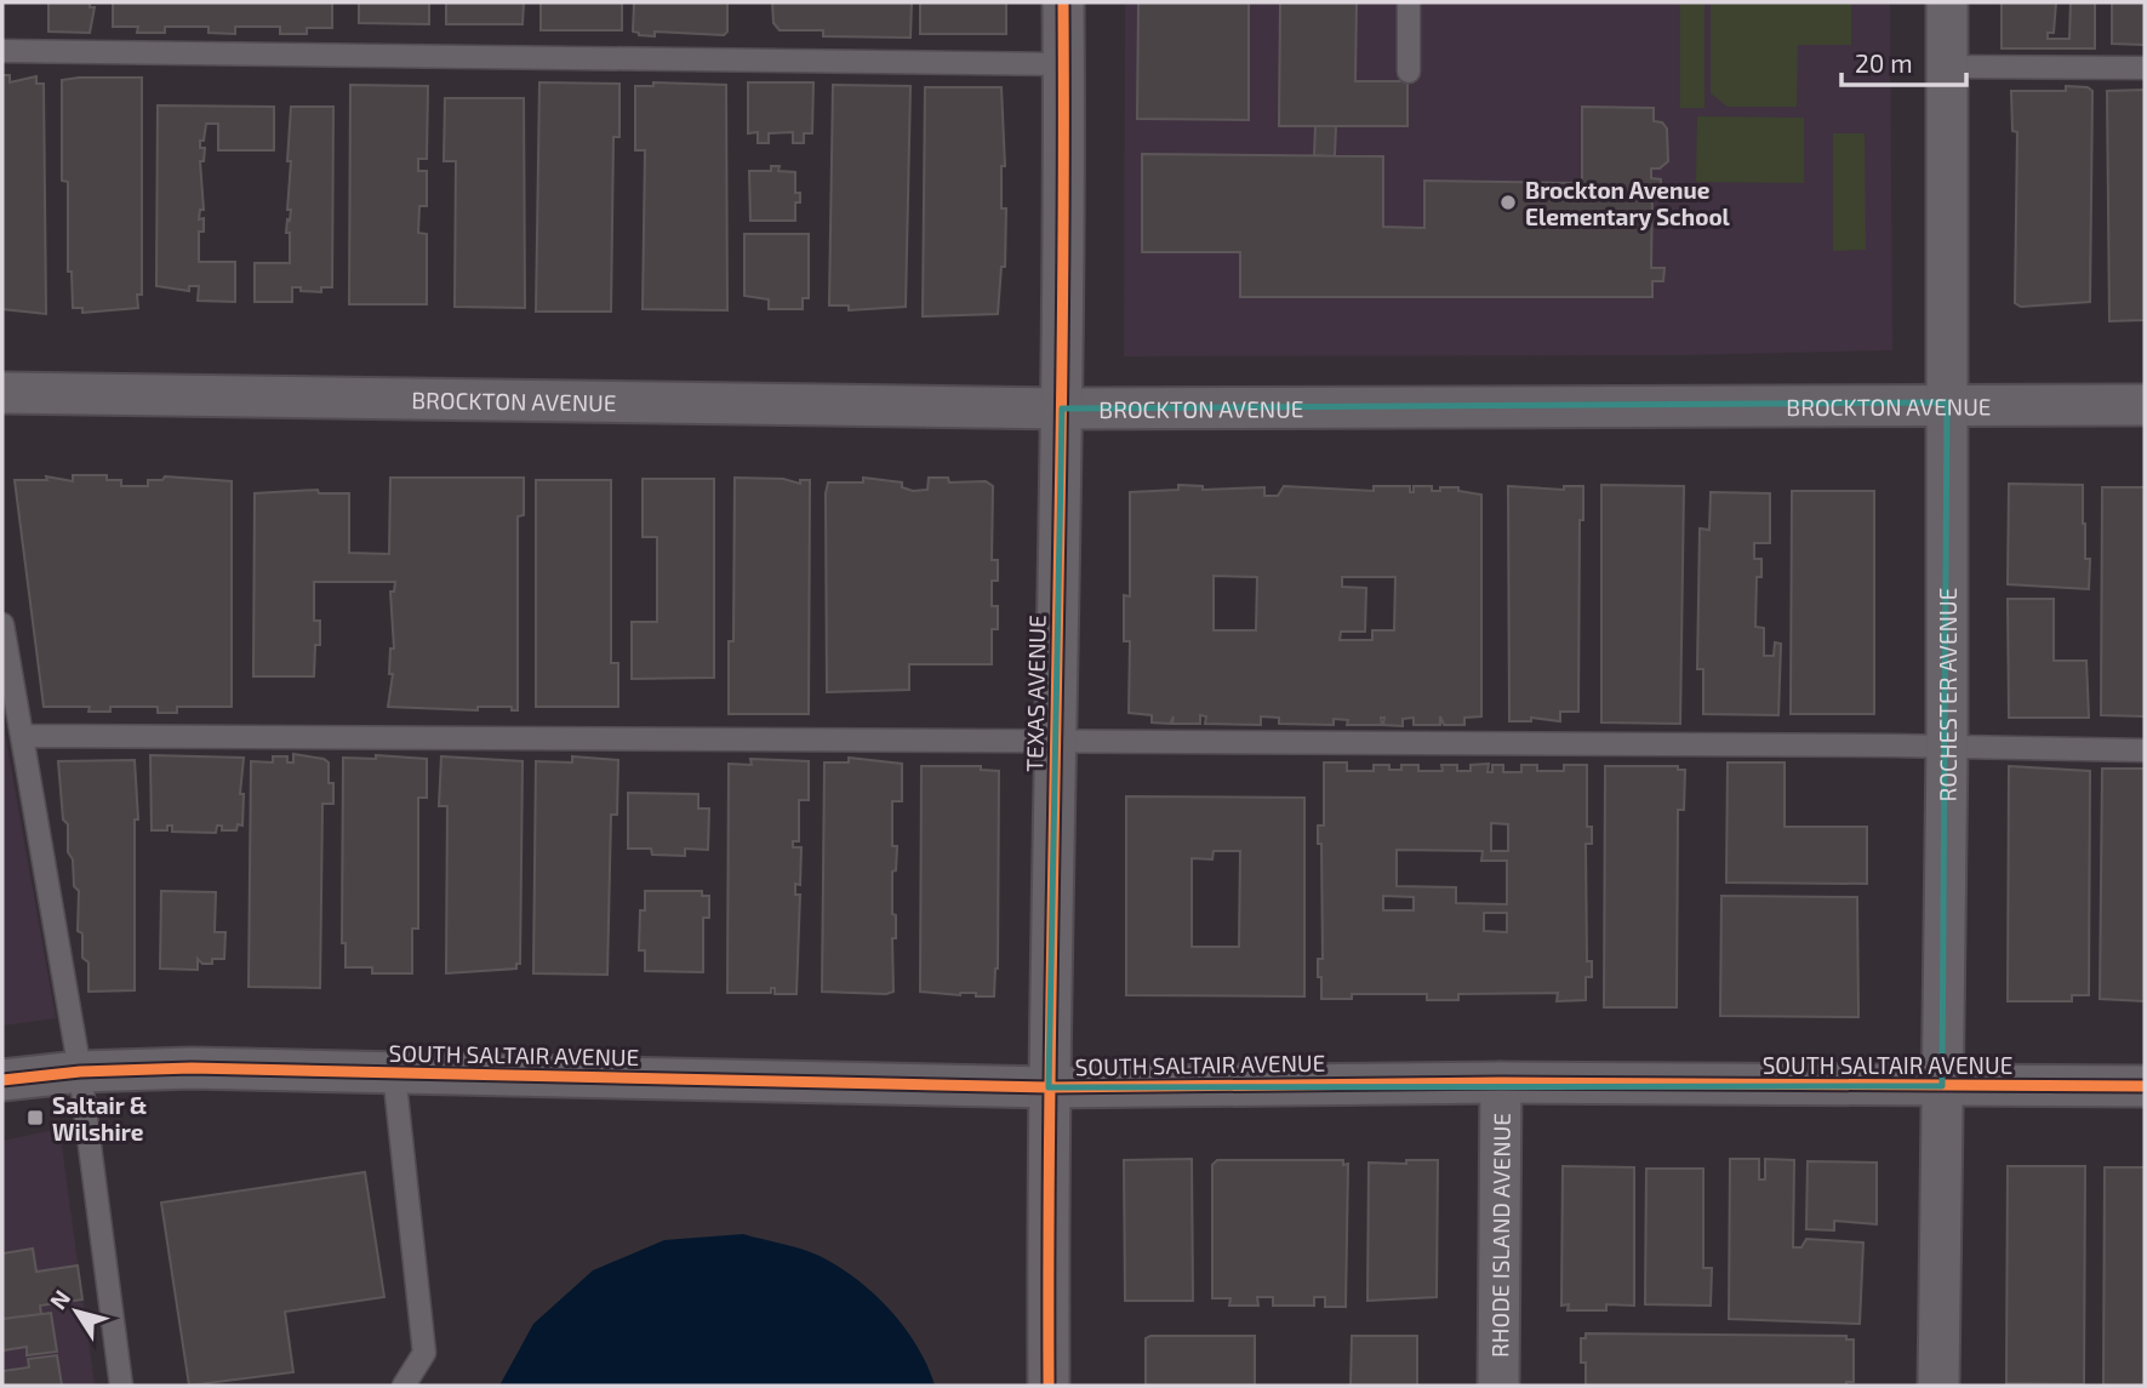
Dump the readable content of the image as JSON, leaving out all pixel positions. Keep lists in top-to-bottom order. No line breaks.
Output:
{"streets":{"street":["BROCKTON AVENUE","TEXAS AVENUE","ROCHESTER AVENUE","SOUTH SALTAIR AVENUE","RHODE ISLAND AVENUE"]},"crossings":[["BROCKTON AVENUE","TEXAS AVENUE"],["BROCKTON AVENUE","ROCHESTER AVENUE"],["TEXAS AVENUE","SOUTH SALTAIR AVENUE"],["ROCHESTER AVENUE","SOUTH SALTAIR AVENUE"],["SOUTH SALTAIR AVENUE","RHODE ISLAND AVENUE"]],"places":{"other":["Brockton Avenue Elementary School"],"transit":["Saltair & Wilshire"]},"scale_bar":"20 m","north":"top left"}
